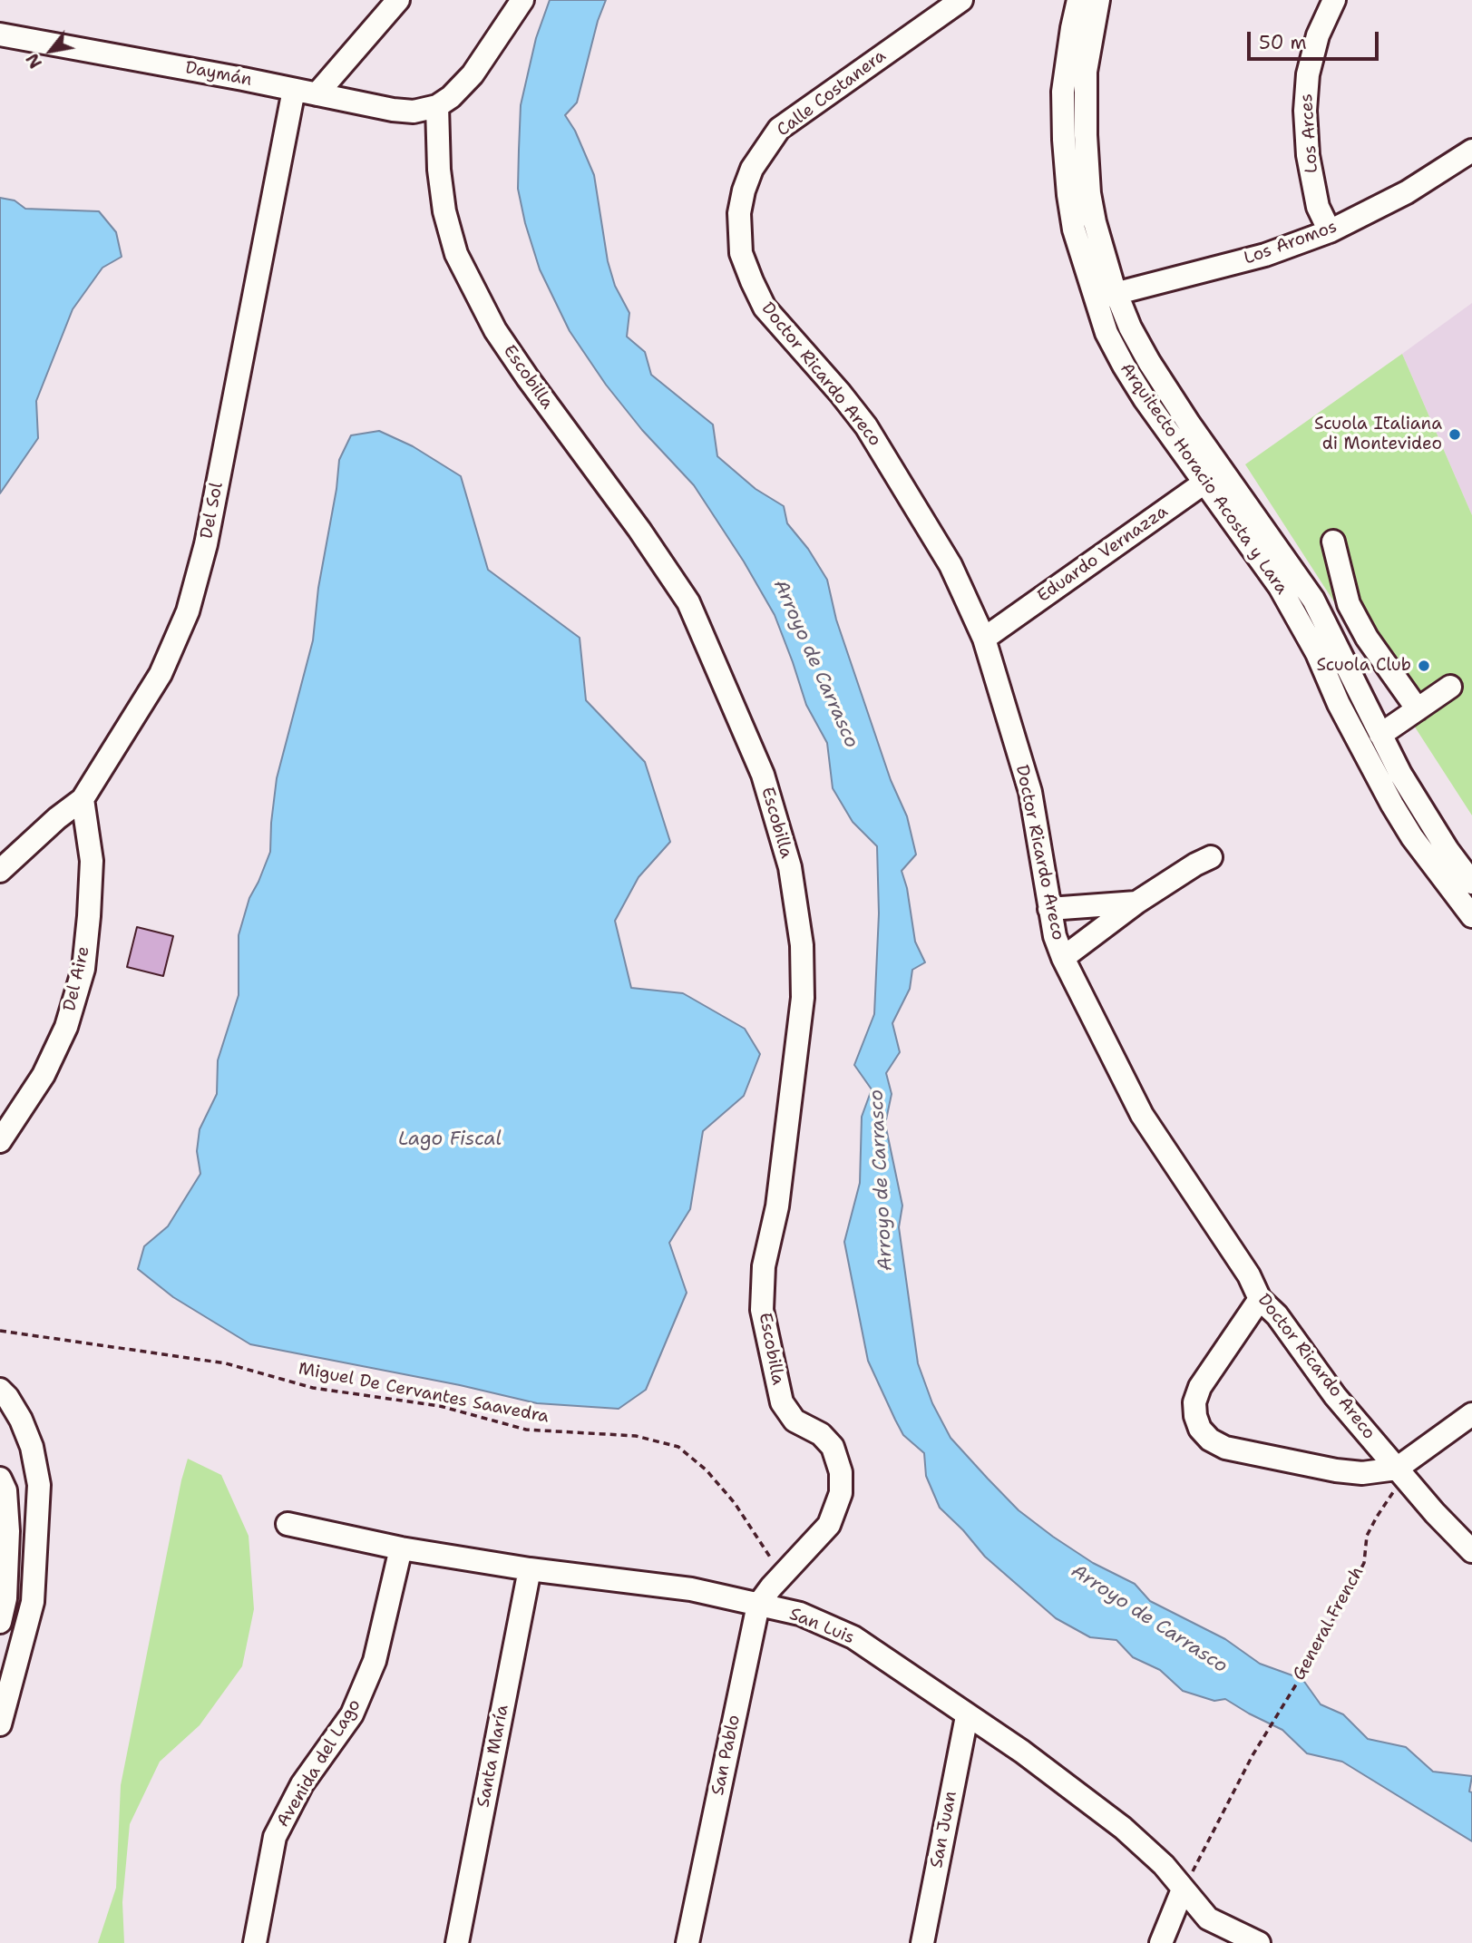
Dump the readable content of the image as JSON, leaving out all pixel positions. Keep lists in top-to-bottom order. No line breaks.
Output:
{"streets":{"street":["Daymán","Calle Costanera","Los Arces","Los Aromos","Doctor Ricardo Areco","Escobilla","Arquitecto Horacio Acosta y Lara","Del Sol","Eduardo Vernazza","Del Aire","San Luis","San Pablo","Santa María","Avenida del Lago","San Juan"],"path":["Miguel De Cervantes Saavedra","General French"]},"crossings":[["Daymán","Escobilla"],["Daymán","Del Sol"],["Calle Costanera","Doctor Ricardo Areco"],["Los Arces","Los Aromos"],["Los Aromos","Arquitecto Horacio Acosta y Lara"],["Doctor Ricardo Areco","Eduardo Vernazza"],["Doctor Ricardo Areco","General French"],["Escobilla","Miguel De Cervantes Saavedra"],["Escobilla","San Pablo"],["Arquitecto Horacio Acosta y Lara","Eduardo Vernazza"],["Del Sol","Del Aire"],["Miguel De Cervantes Saavedra","San Pablo"],["General French","San Luis"],["San Luis","San Pablo"],["San Luis","Santa María"],["San Luis","Avenida del Lago"],["San Luis","San Juan"]],"water":["Arroyo de Carrasco","Lago Fiscal"],"places":["Scuola Italiana di Montevideo","Scuola Club"],"scale_bar":"50 m","north":"bottom left"}
